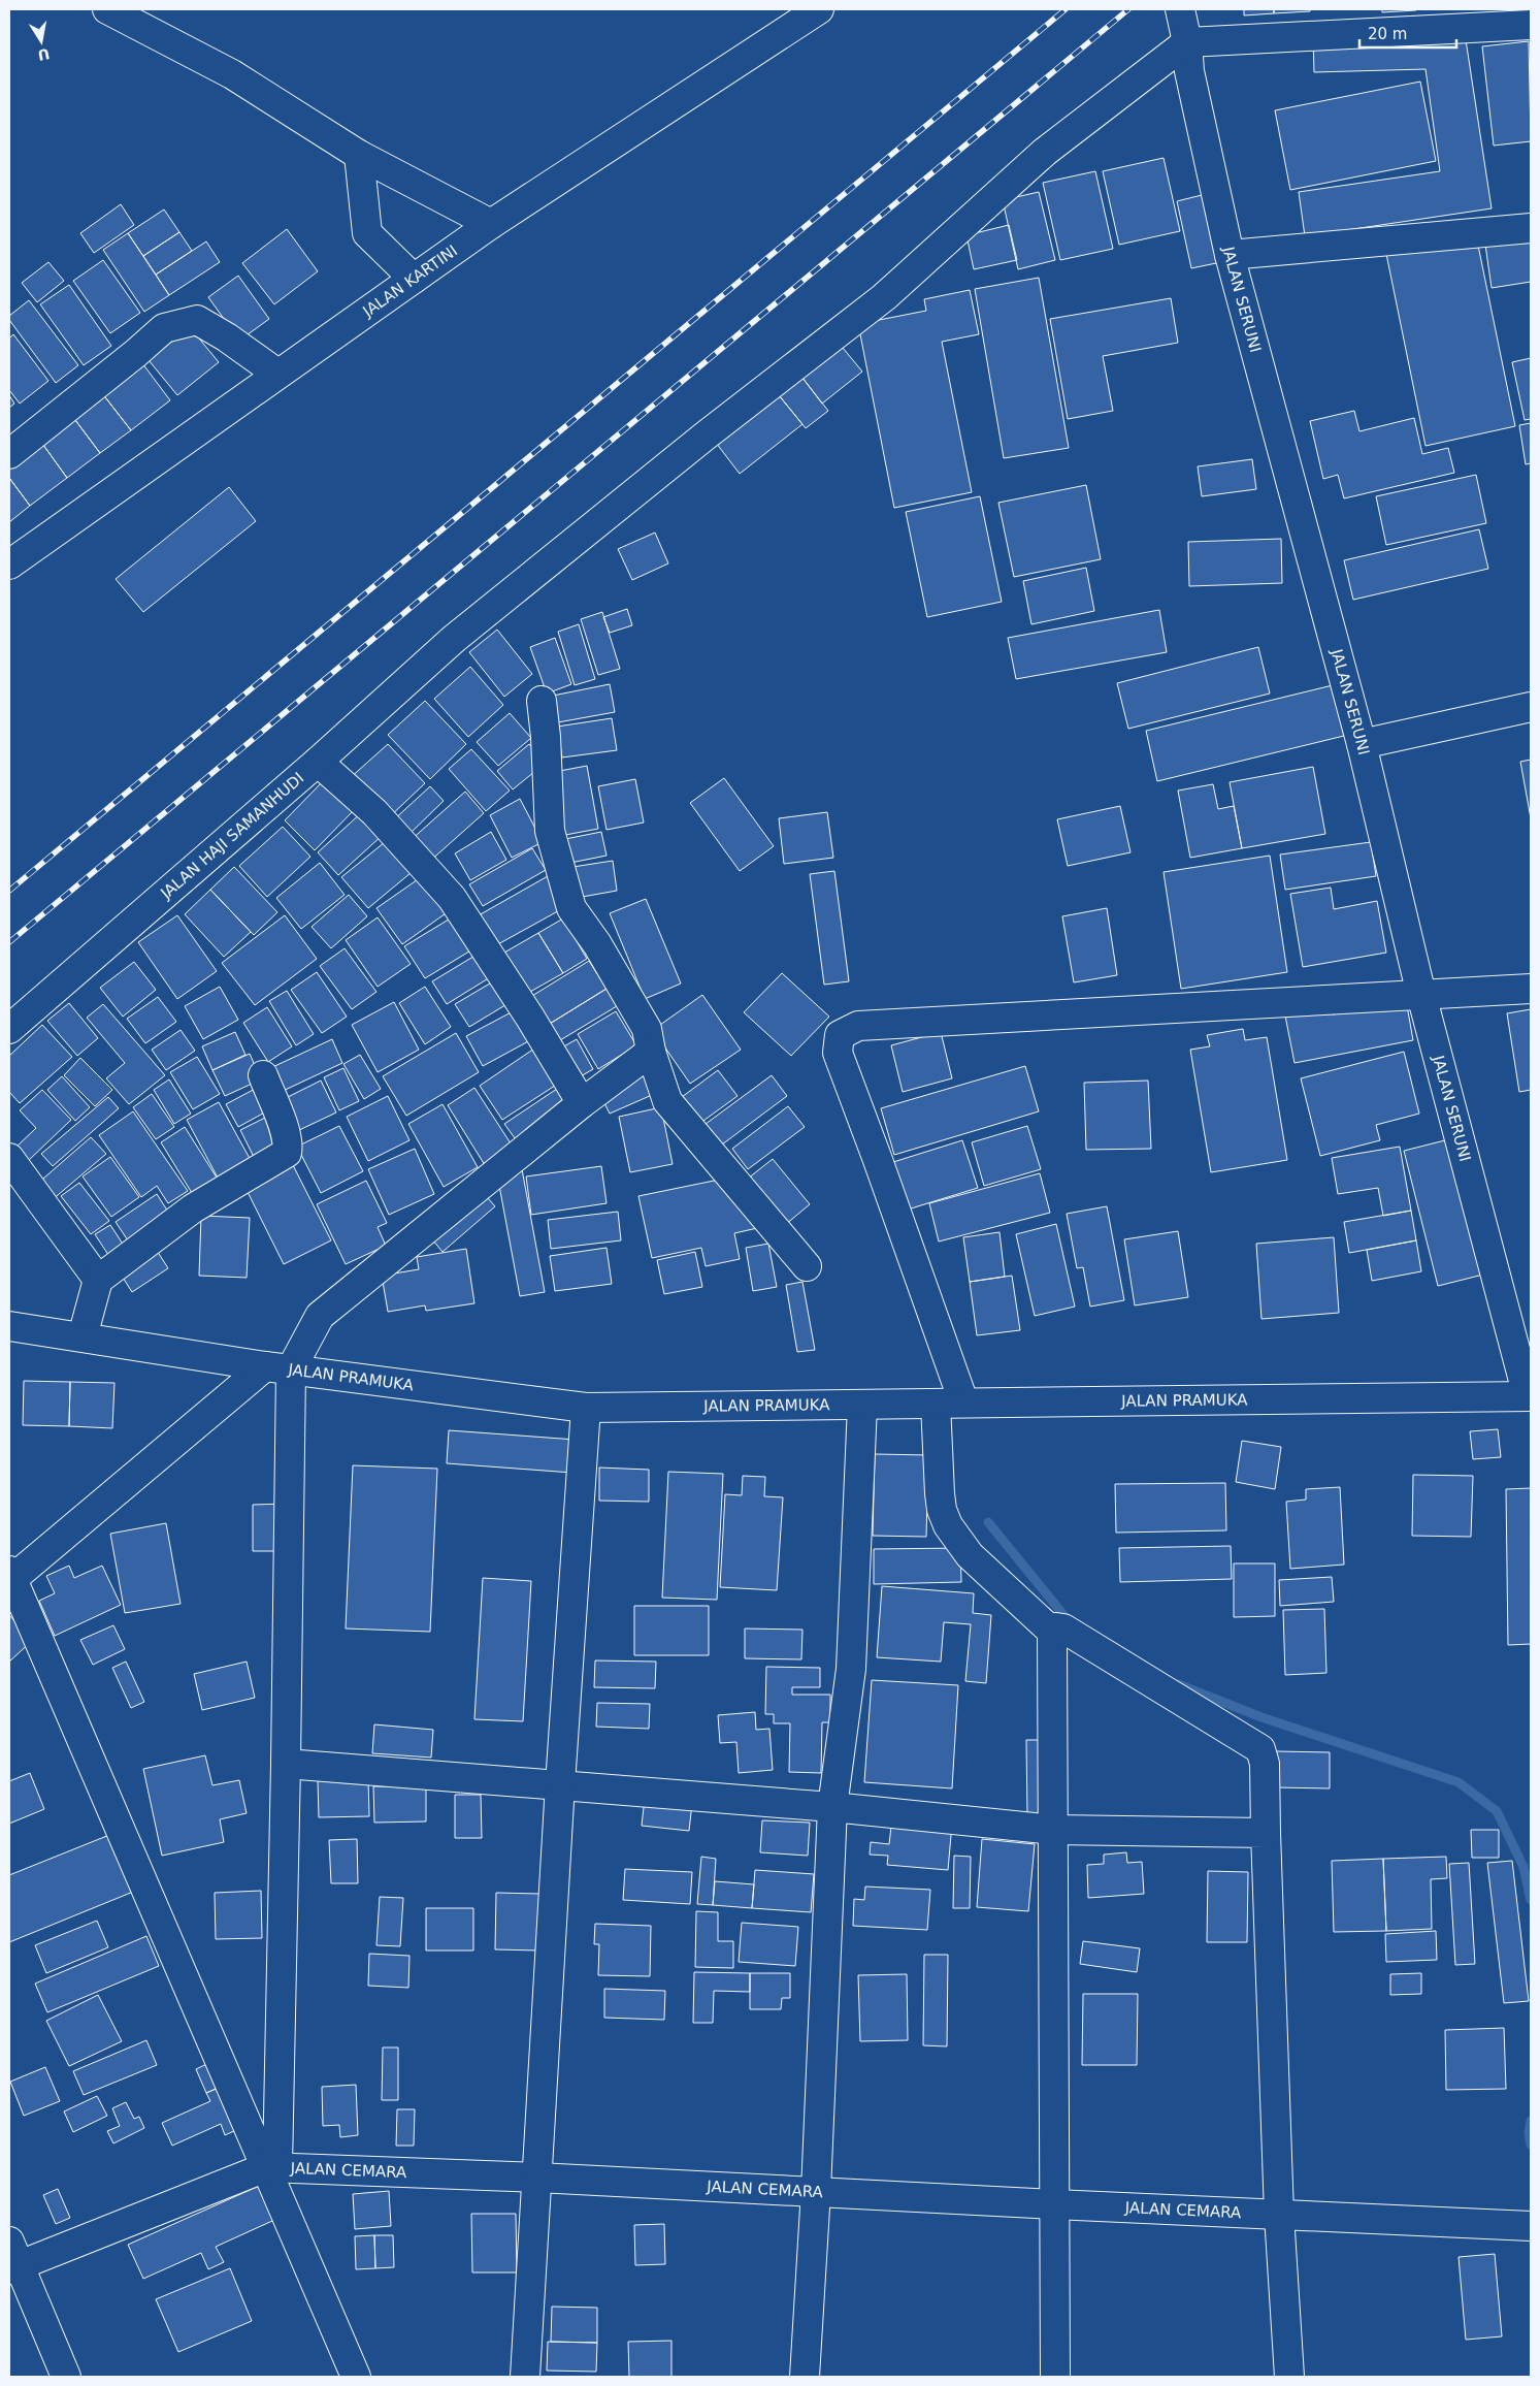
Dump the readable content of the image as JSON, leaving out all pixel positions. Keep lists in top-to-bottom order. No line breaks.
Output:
{"streets":{"main road":["JALAN KARTINI","JALAN SERUNI","JALAN HAJI SAMANHUDI","JALAN PRAMUKA","JALAN CEMARA"]},"crossings":[["JALAN SERUNI","JALAN HAJI SAMANHUDI"],["JALAN SERUNI","JALAN PRAMUKA"]],"scale_bar":"20 m","north":"bottom"}
